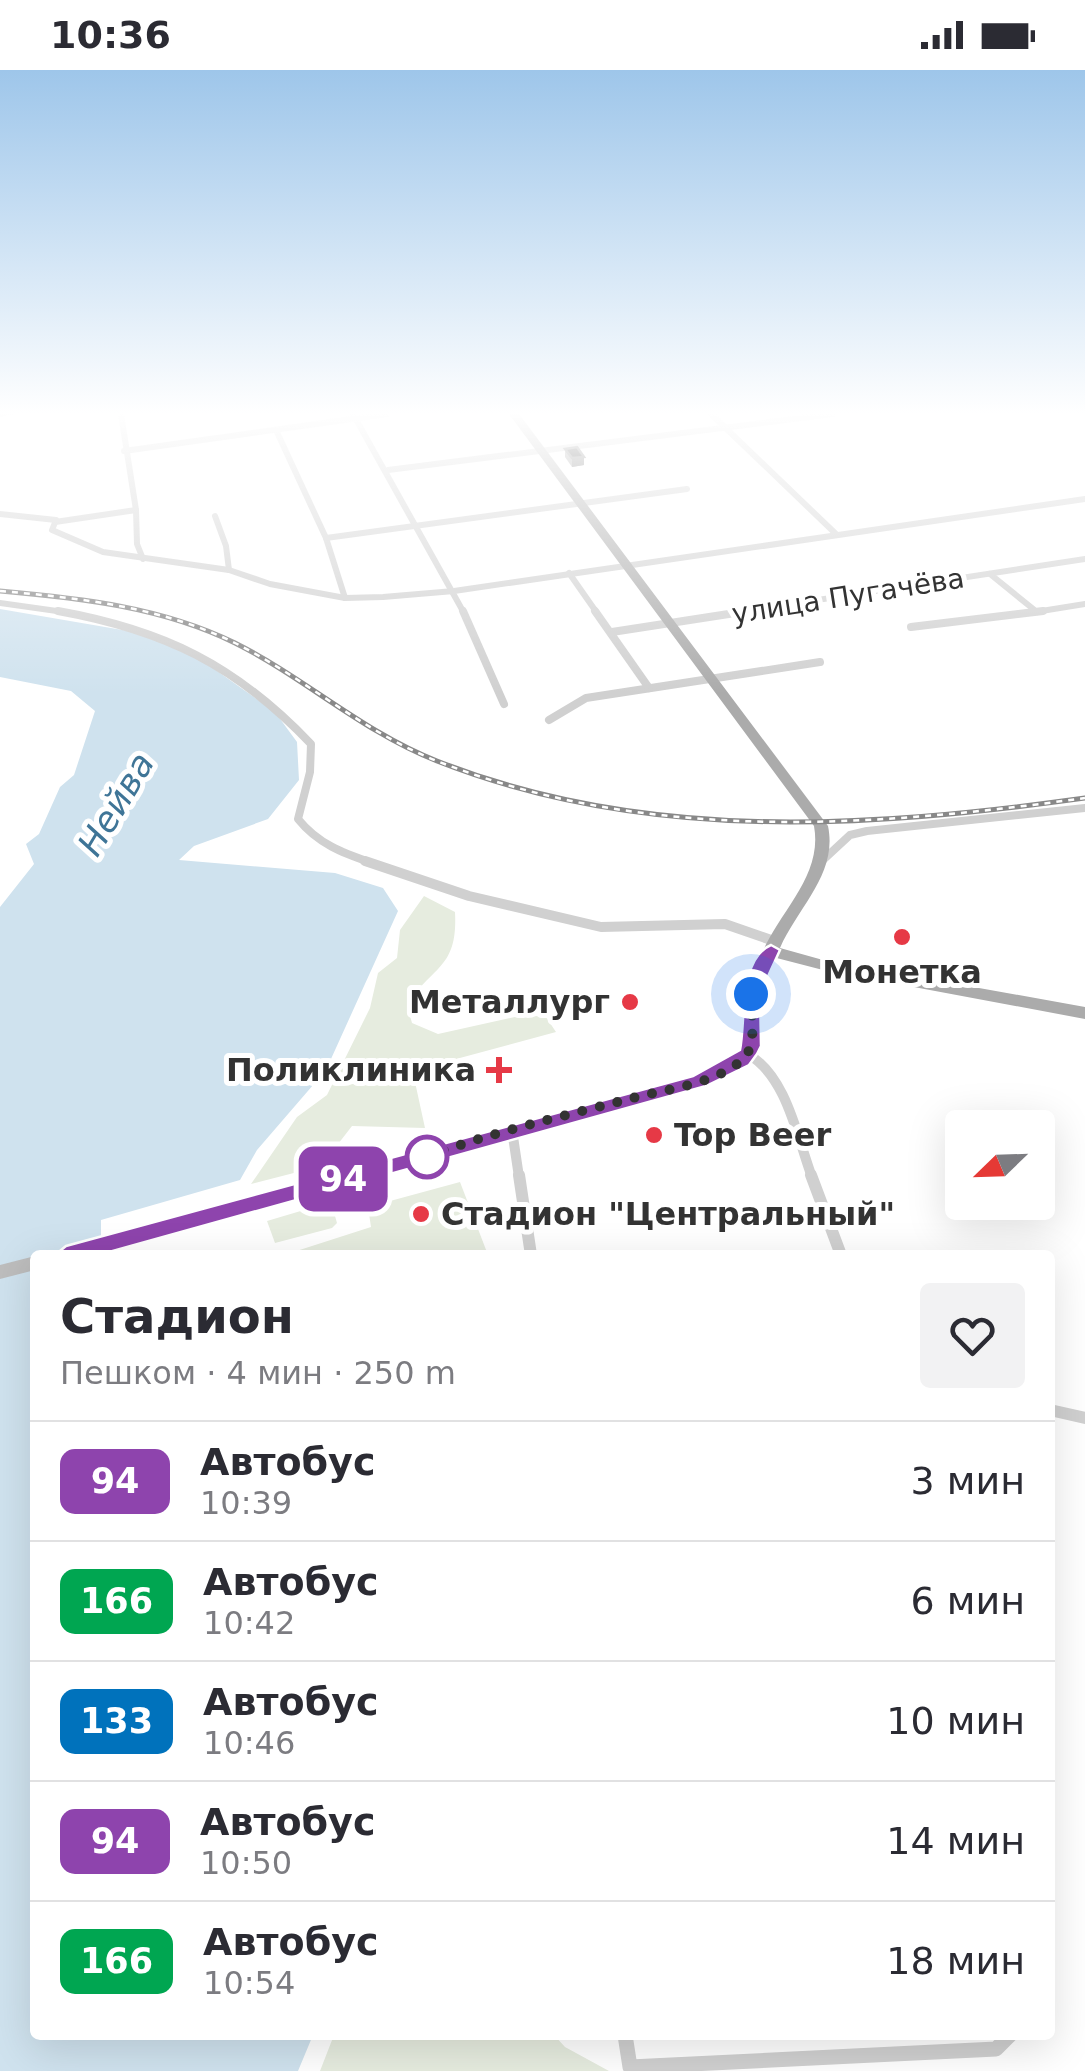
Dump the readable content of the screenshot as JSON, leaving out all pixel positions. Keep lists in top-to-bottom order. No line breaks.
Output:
{"streets":{"street":["улица Пугачёва"]},"water":["Нейва"],"places":{"other":["Монетка","Металлург","Top Beer","Стадион \"Центральный\""],"health":["Поликлиника"]},"lines":["bus line 94"],"north":"bottom left","page":{"status":"10:36","on_map":"94","heading":["Стадион","Пешком · 4 мин · 250 m"],"list":[{"mark":"94","name":"Автобус","note":"10:39","value":"3 мин"},{"mark":"166","name":"Автобус","note":"10:42","value":"6 мин"},{"mark":"133","name":"Автобус","note":"10:46","value":"10 мин"},{"mark":"94","name":"Автобус","note":"10:50","value":"14 мин"},{"mark":"166","name":"Автобус","note":"10:54","value":"18 мин"}]}}
